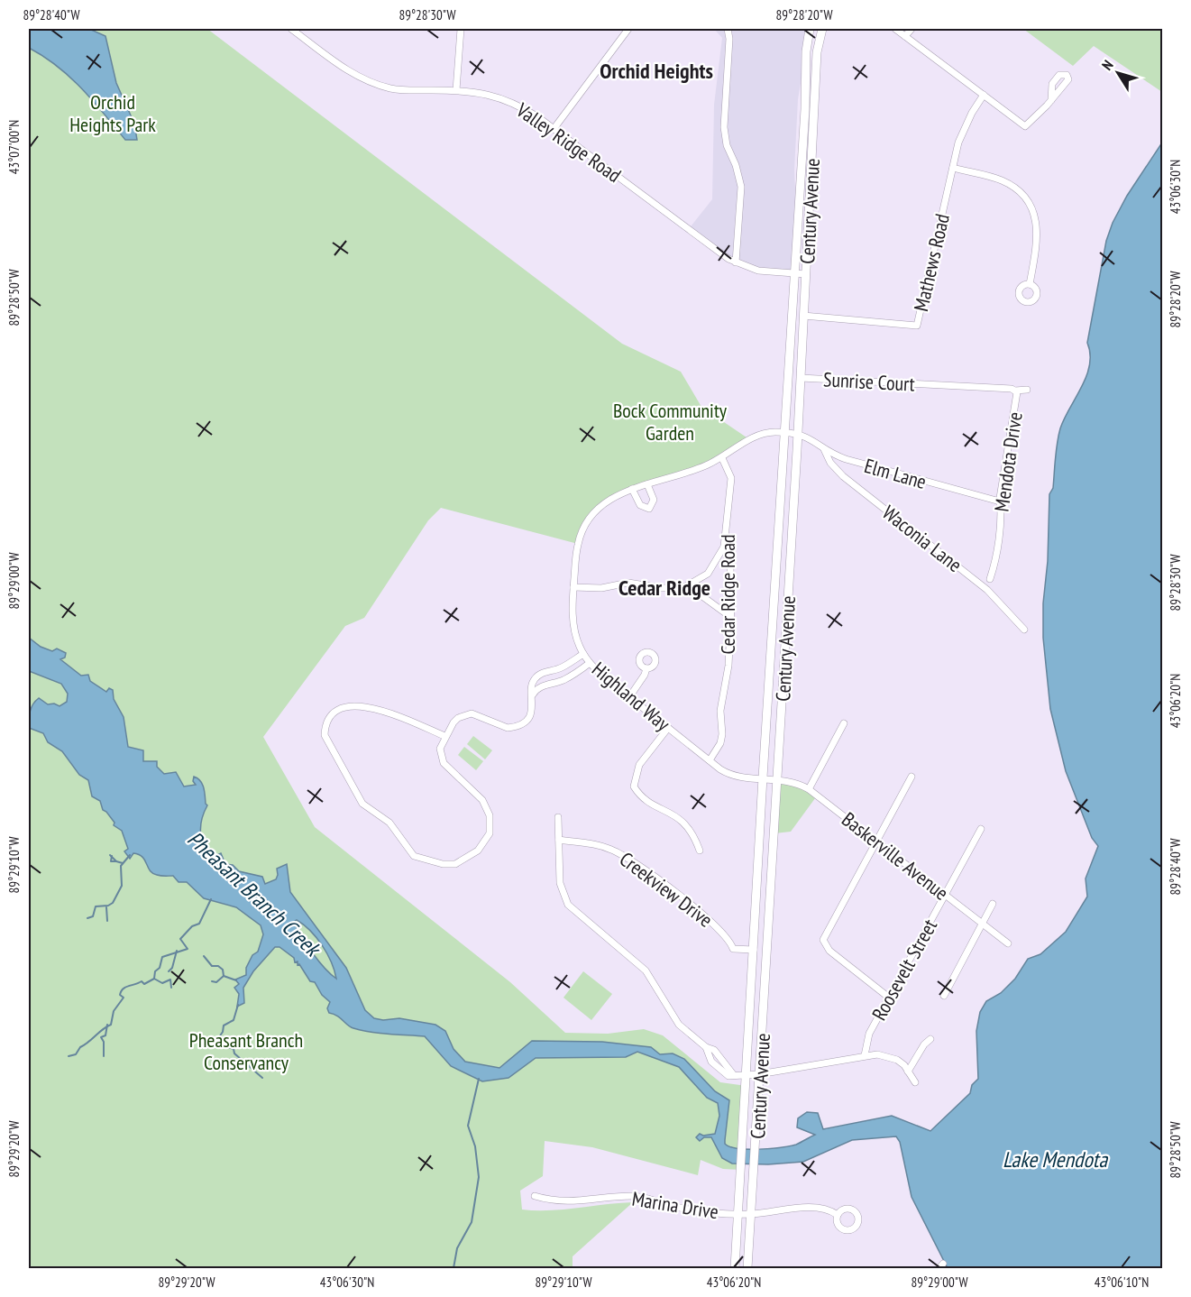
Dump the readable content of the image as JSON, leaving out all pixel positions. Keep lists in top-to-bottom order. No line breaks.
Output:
{"streets":{"main road":["Century Avenue"],"street":["Valley Ridge Road","Mathews Road","Sunrise Court","Mendota Drive","Elm Lane","Waconia Lane","Cedar Ridge Road","Highland Way","Baskerville Avenue","Creekview Drive","Roosevelt Street","Marina Drive"]},"crossings":[["Valley Ridge Road","Century Avenue"],["Century Avenue","Mathews Road"],["Century Avenue","Sunrise Court"],["Century Avenue","Elm Lane"],["Century Avenue","Highland Way"],["Century Avenue","Baskerville Avenue"],["Century Avenue","Creekview Drive"],["Century Avenue","Marina Drive"],["Sunrise Court","Mendota Drive"],["Mendota Drive","Elm Lane"],["Elm Lane","Waconia Lane"],["Elm Lane","Highland Way"],["Cedar Ridge Road","Highland Way"],["Highland Way","Baskerville Avenue"],["Baskerville Avenue","Roosevelt Street"]],"districts":["Orchid Heights","Cedar Ridge"],"water":["Pheasant Branch Creek","Lake Mendota"],"parks":["Orchid Heights Park","Bock Community Garden","Pheasant Branch Conservancy"],"north":"top left","coordinates":["89°28'40\"W","89°28'30\"W","89°28'20\"W","43°07'00\"N","43°06'30\"N","89°28'50\"W","89°29'00\"W","43°06'20\"N","89°29'10\"W","89°29'20\"W","43°06'10\"N"]}
